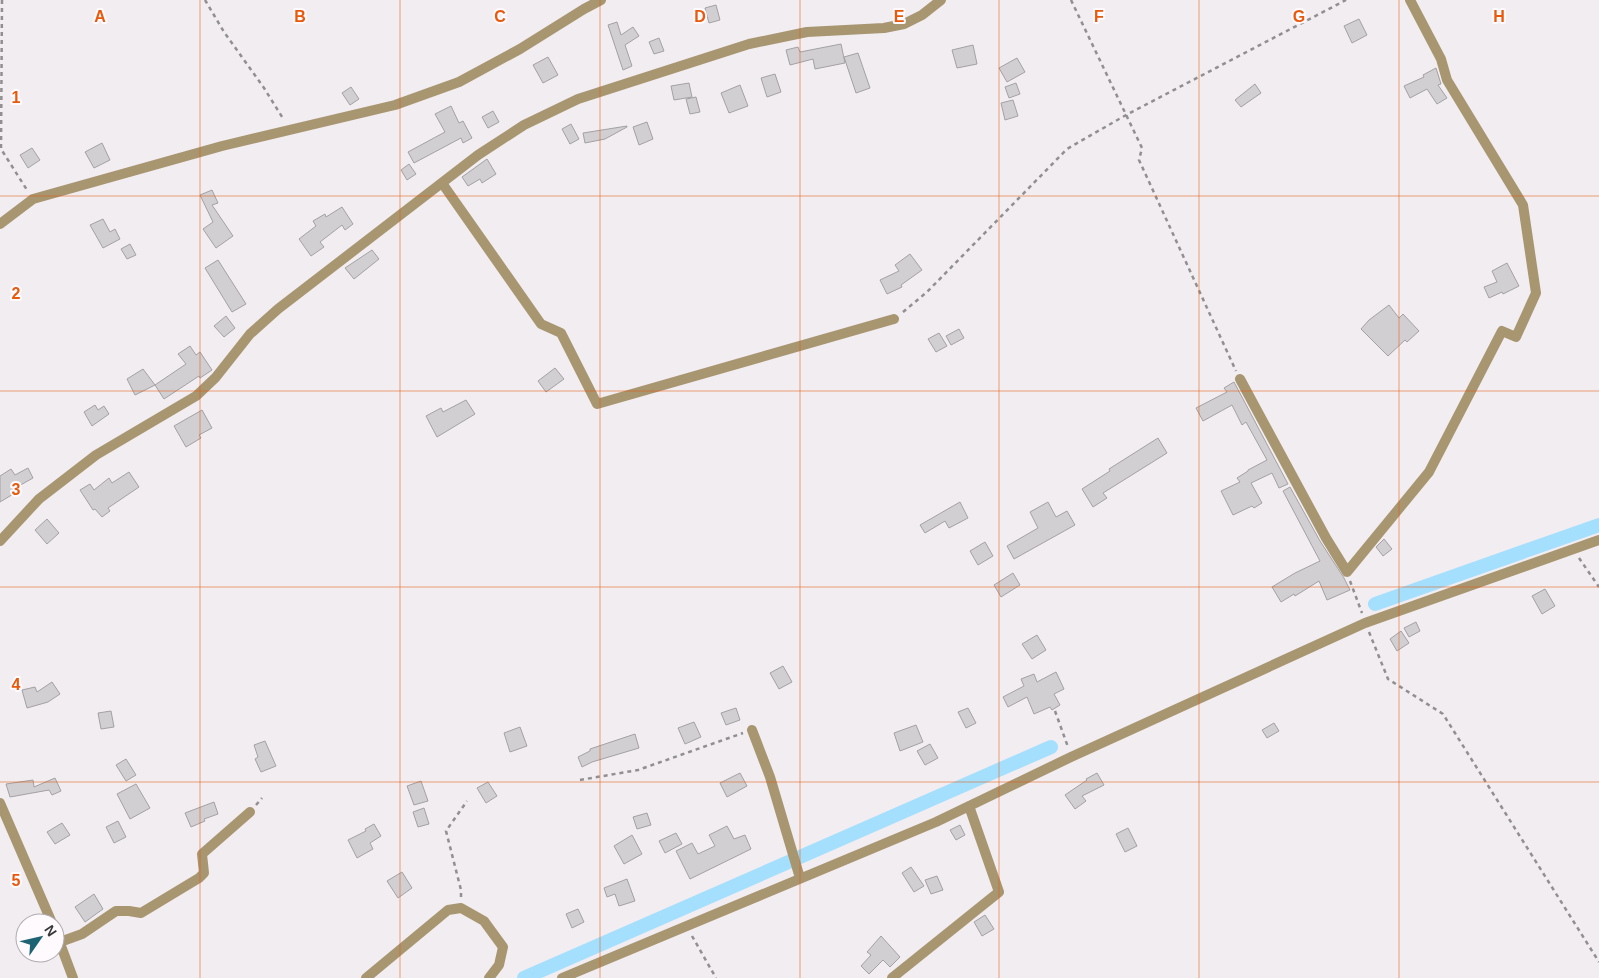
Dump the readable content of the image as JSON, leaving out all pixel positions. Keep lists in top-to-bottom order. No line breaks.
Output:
{"north":"top right","grid":{"columns":["A","B","C","D","E","F","G","H"],"rows":["1","2","3","4","5"]}}
